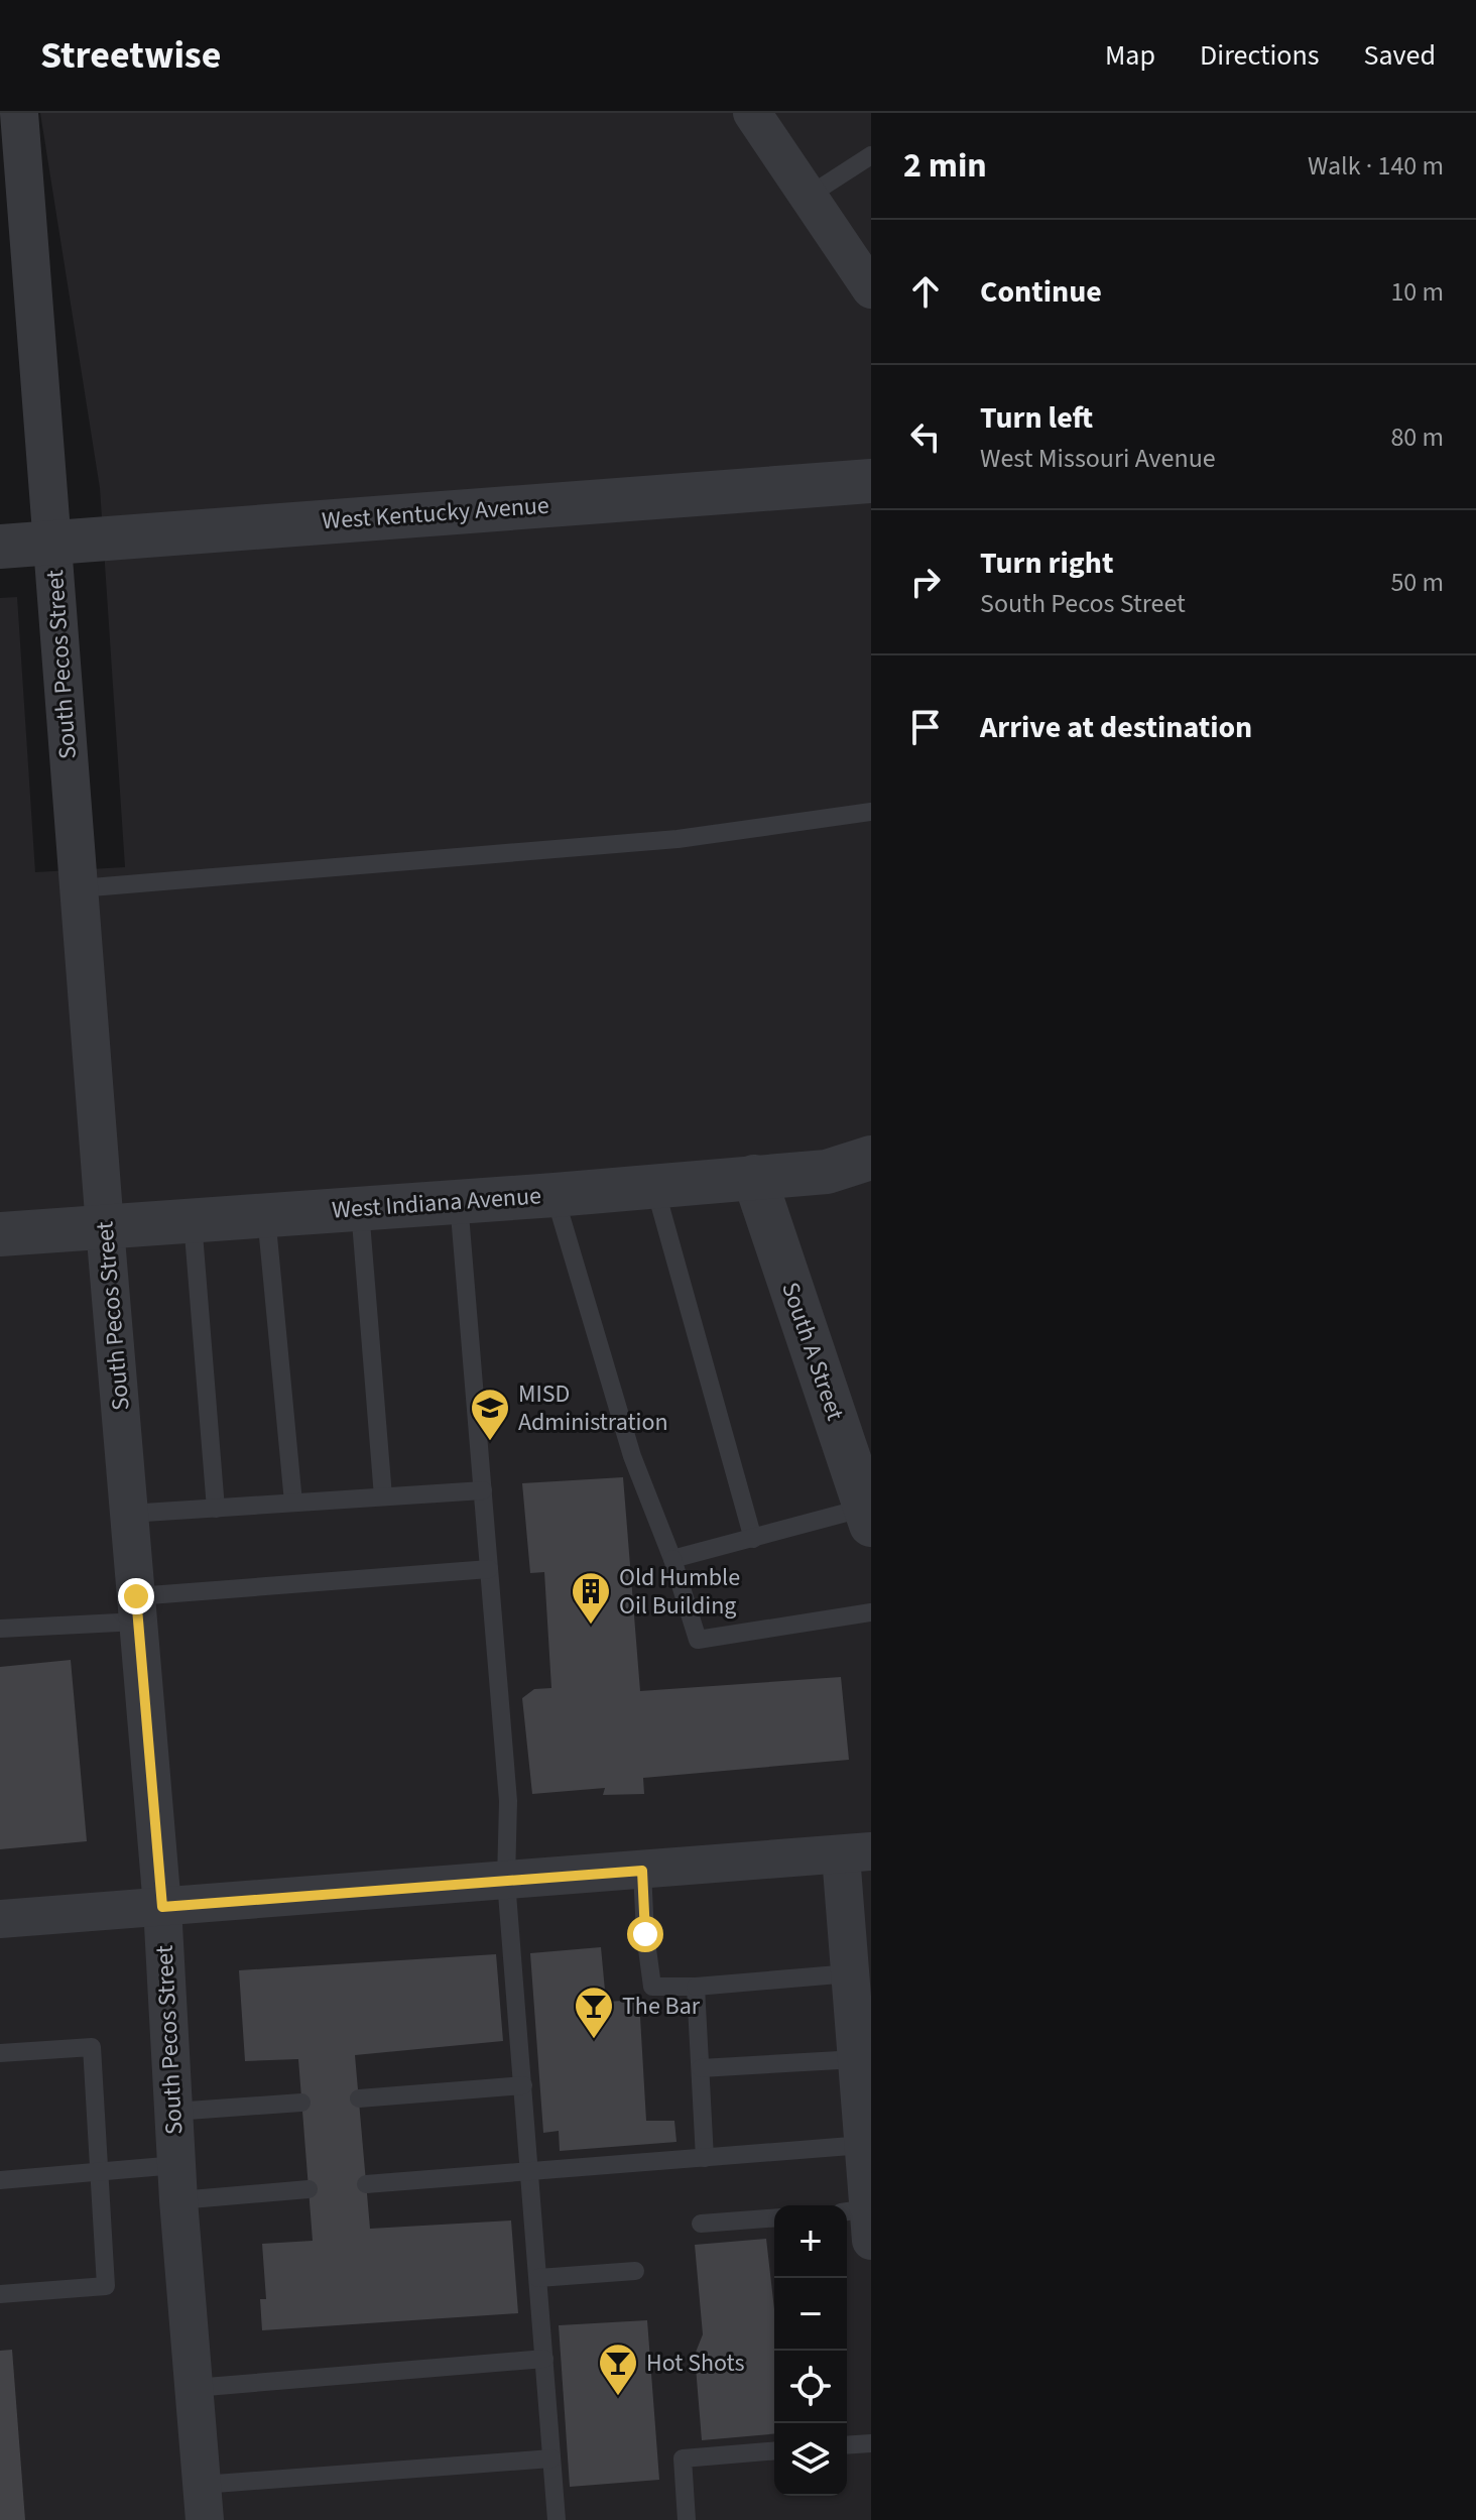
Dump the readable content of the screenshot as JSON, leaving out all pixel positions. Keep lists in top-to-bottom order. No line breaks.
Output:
{"streets":{"street":["West Kentucky Avenue","South Pecos Street","West Indiana Avenue","South A Street"]},"crossings":[["West Kentucky Avenue","South Pecos Street"],["South Pecos Street","West Indiana Avenue"],["West Indiana Avenue","South A Street"]],"places":{"school or university":["MISD Administration"],"building":["Old Humble Oil Building"],"bar":["The Bar","Hot Shots"]},"page":{"header":"Streetwise","nav":["Map","Directions","Saved"],"heading":["2 min","Walk · 140 m"],"list":[["Continue","10 m"],["Turn left","West Missouri Avenue","80 m"],["Turn right","South Pecos Street","50 m"],"Arrive at destination"],"map_buttons":["+","−"]}}
